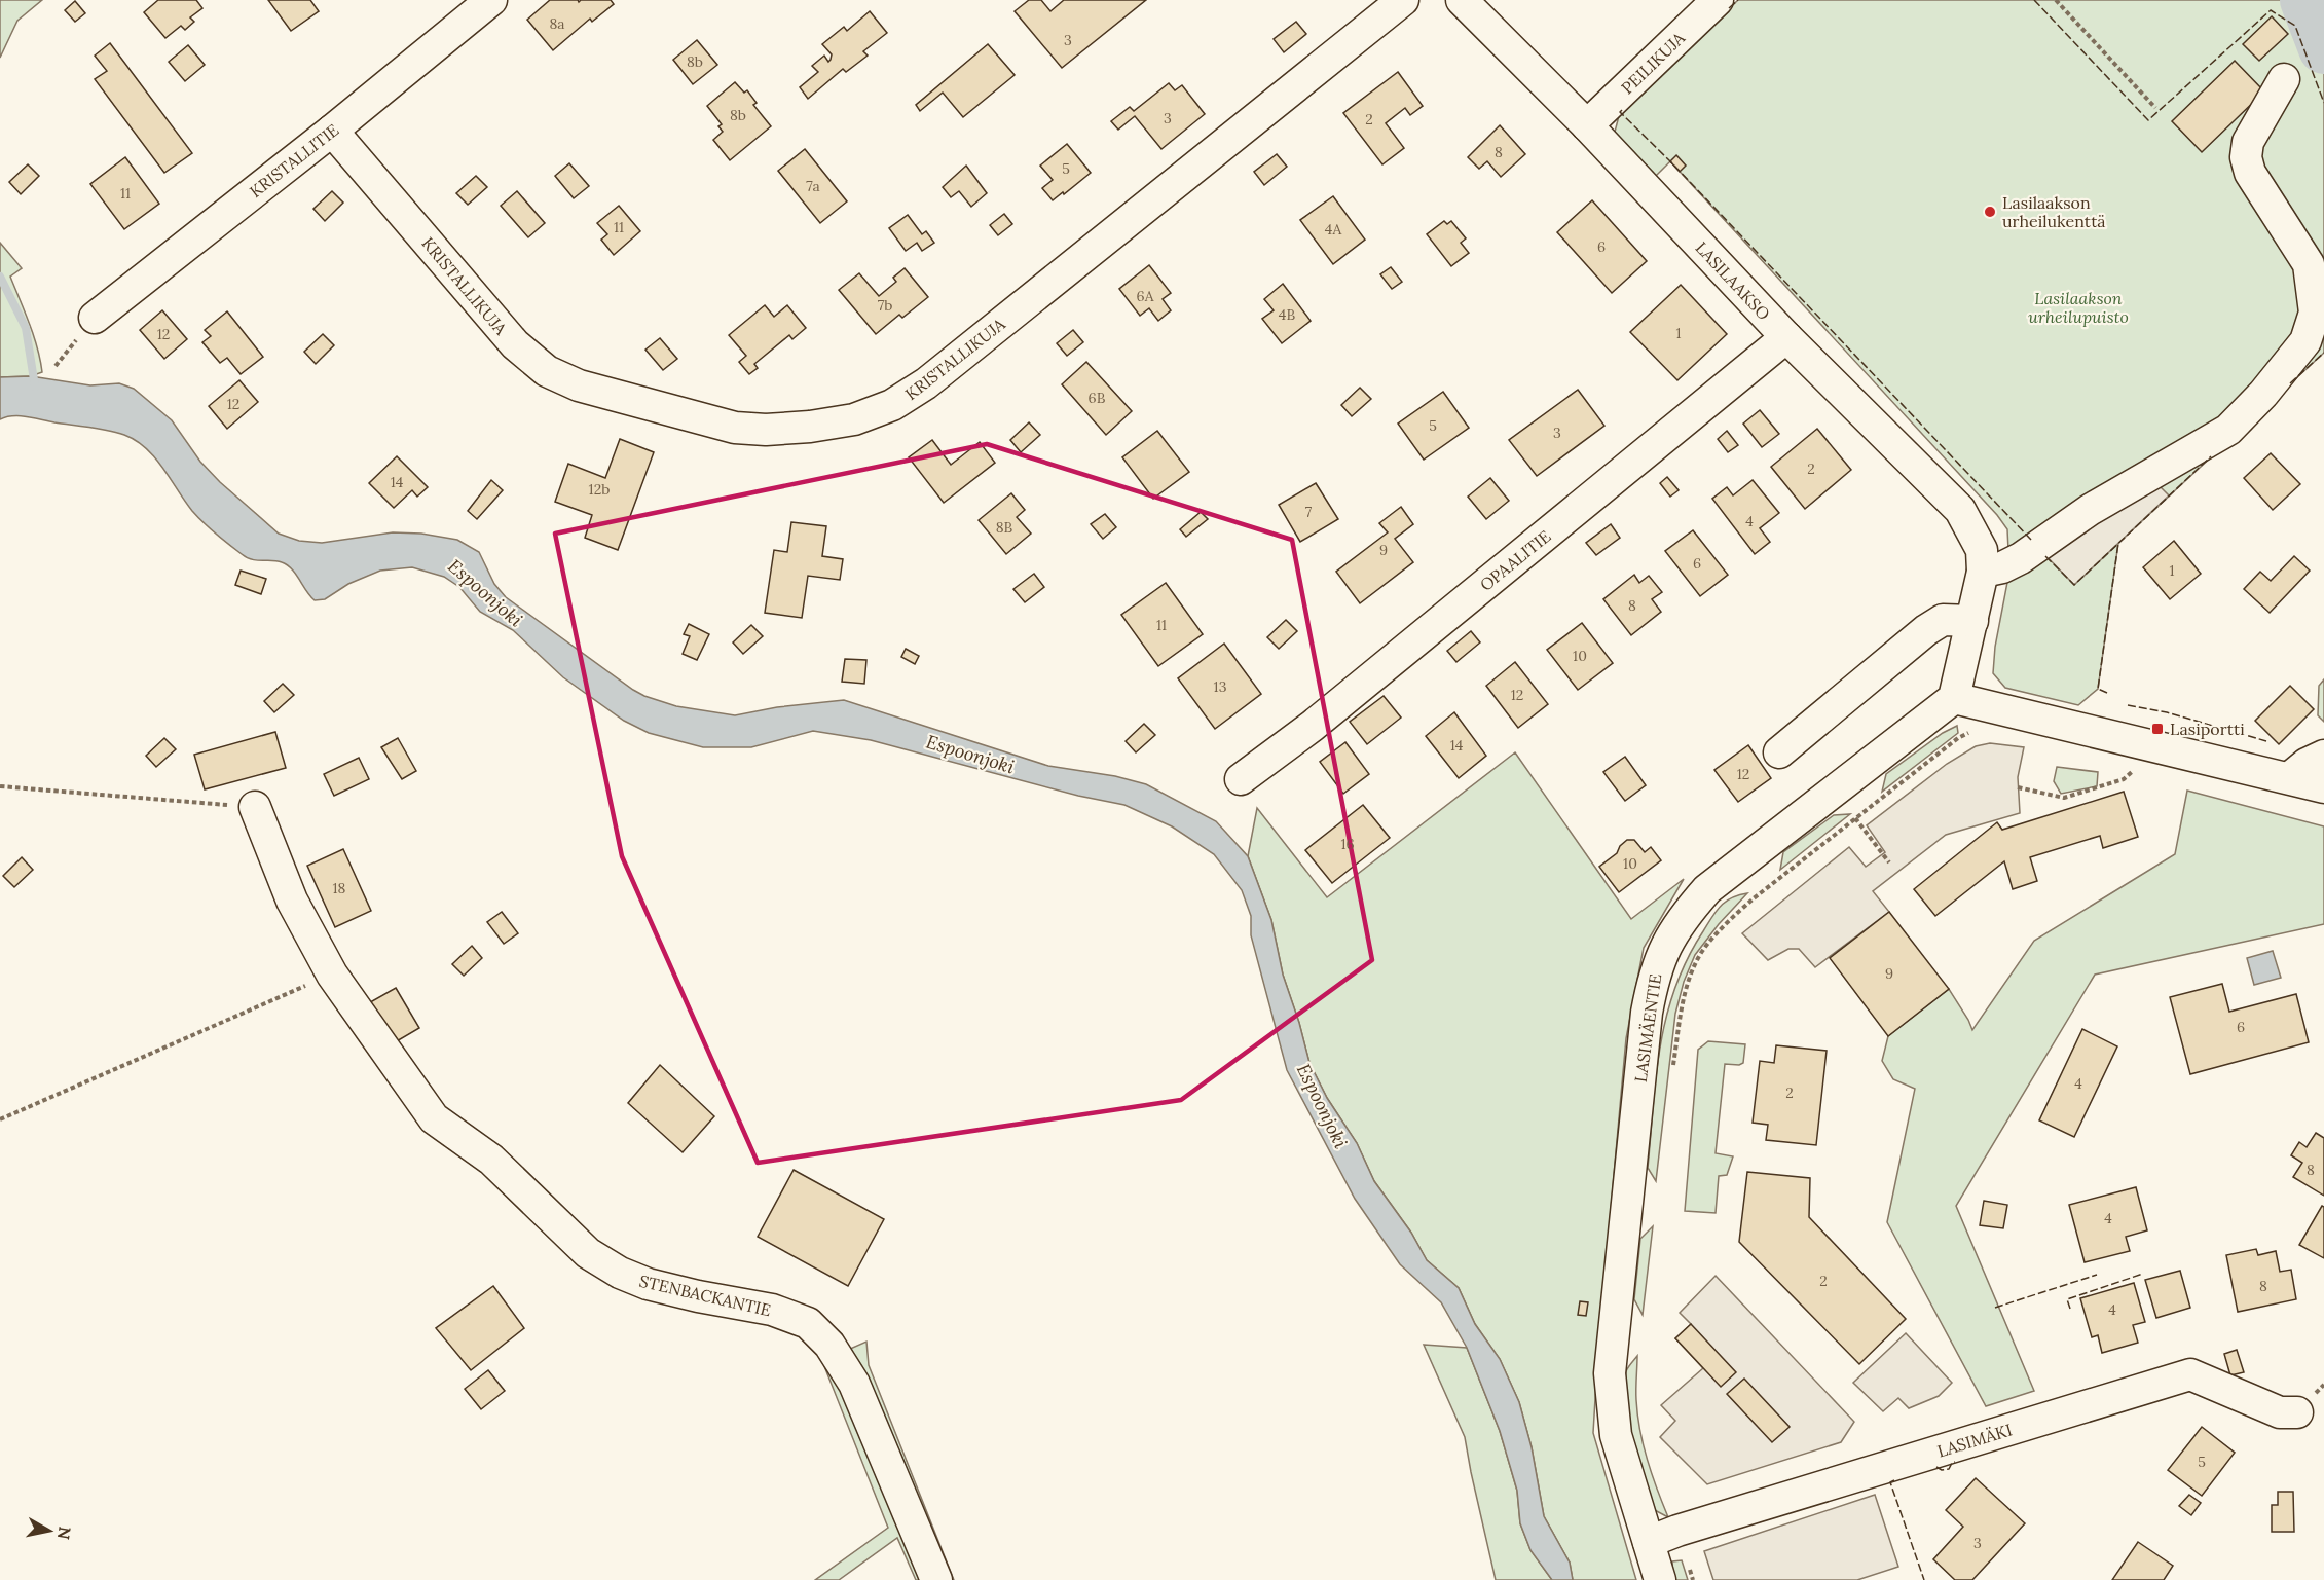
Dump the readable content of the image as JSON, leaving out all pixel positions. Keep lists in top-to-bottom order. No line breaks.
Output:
{"streets":{"street":["PEILIKUJA","KRISTALLITIE","LASILAAKSO","KRISTALLIKUJA","OPAALITIE","LASIMÄENTIE","STENBACKANTIE","LASIMÄKI"]},"crossings":[["PEILIKUJA","LASILAAKSO"],["KRISTALLITIE","KRISTALLIKUJA"],["LASILAAKSO","OPAALITIE"],["LASIMÄENTIE","LASIMÄKI"]],"water":["Espoonjoki"],"parks":["Lasilaakson urheilupuisto"],"places":{"other":["Lasilaakson urheilukenttä"],"transit":["Lasiportti"]},"house_numbers":["8a","3","8b","8b","3","2","8","5","7a","11","11","4A","6","6A","7b","4B","1","12","6B","12","5","3","2","14","12b","7","4","8B","9","6","1","8","11","10","13","12","14","12","16","10","18","9","6","4","2","8","4","2","8","4","5","3"],"north":"right"}
